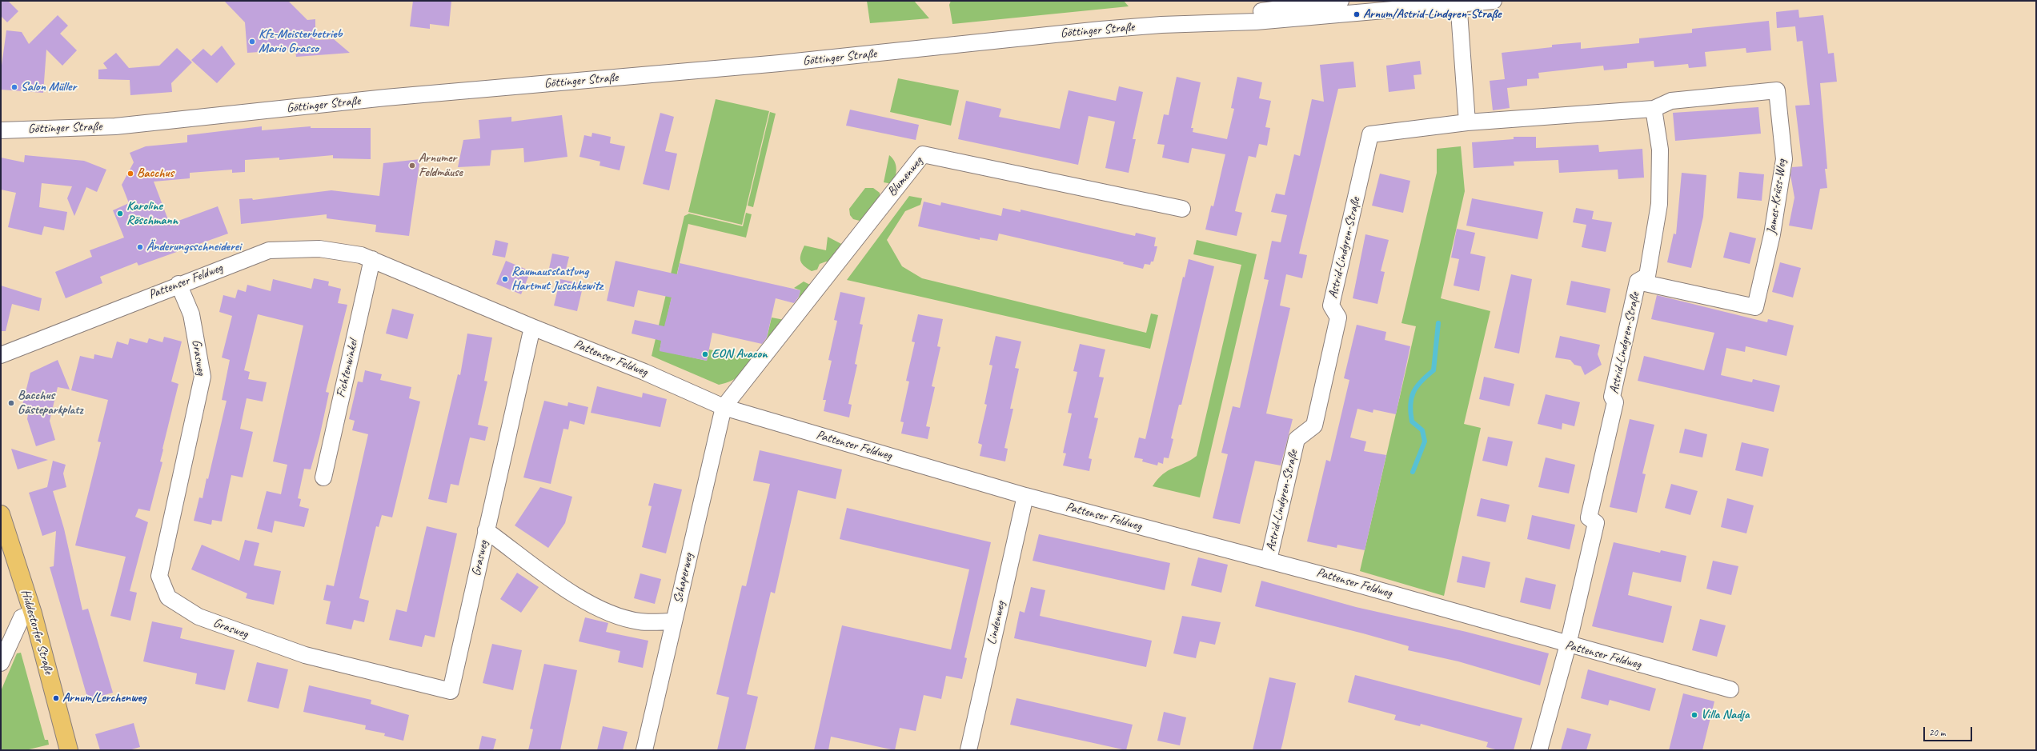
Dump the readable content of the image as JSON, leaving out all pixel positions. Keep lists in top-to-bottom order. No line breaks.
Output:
{"streets":{"main road":["Hiddestorfer Straße"],"street":["Göttinger Straße","Blumenweg","James-Krüss-Weg","Astrid-Lindgren-Straße","Pattenser Feldweg","Grasweg","Fichtenwinkel","Schaperweg","Lindenweg"]},"crossings":[["Blumenweg","Pattenser Feldweg"],["Blumenweg","Schaperweg"],["James-Krüss-Weg","Astrid-Lindgren-Straße"],["Astrid-Lindgren-Straße","Pattenser Feldweg"],["Pattenser Feldweg","Grasweg"],["Pattenser Feldweg","Fichtenwinkel"],["Pattenser Feldweg","Schaperweg"],["Pattenser Feldweg","Lindenweg"],["Grasweg","Schaperweg"]],"places":["Arnum/Astrid-Lindgren-Straße","Kfz-Meisterbetrieb Mario Grasso","Salon Müller","Arnumer Feldmäuse","Bacchus","Karoline Röschmann","Änderungsschneiderei","Raumausstattung Hartmut Juschkewitz","EON Avacon","Bacchus Gästeparkplatz","Arnum/Lerchenweg","Villa Nadja"],"scale_bar":"20 m"}
